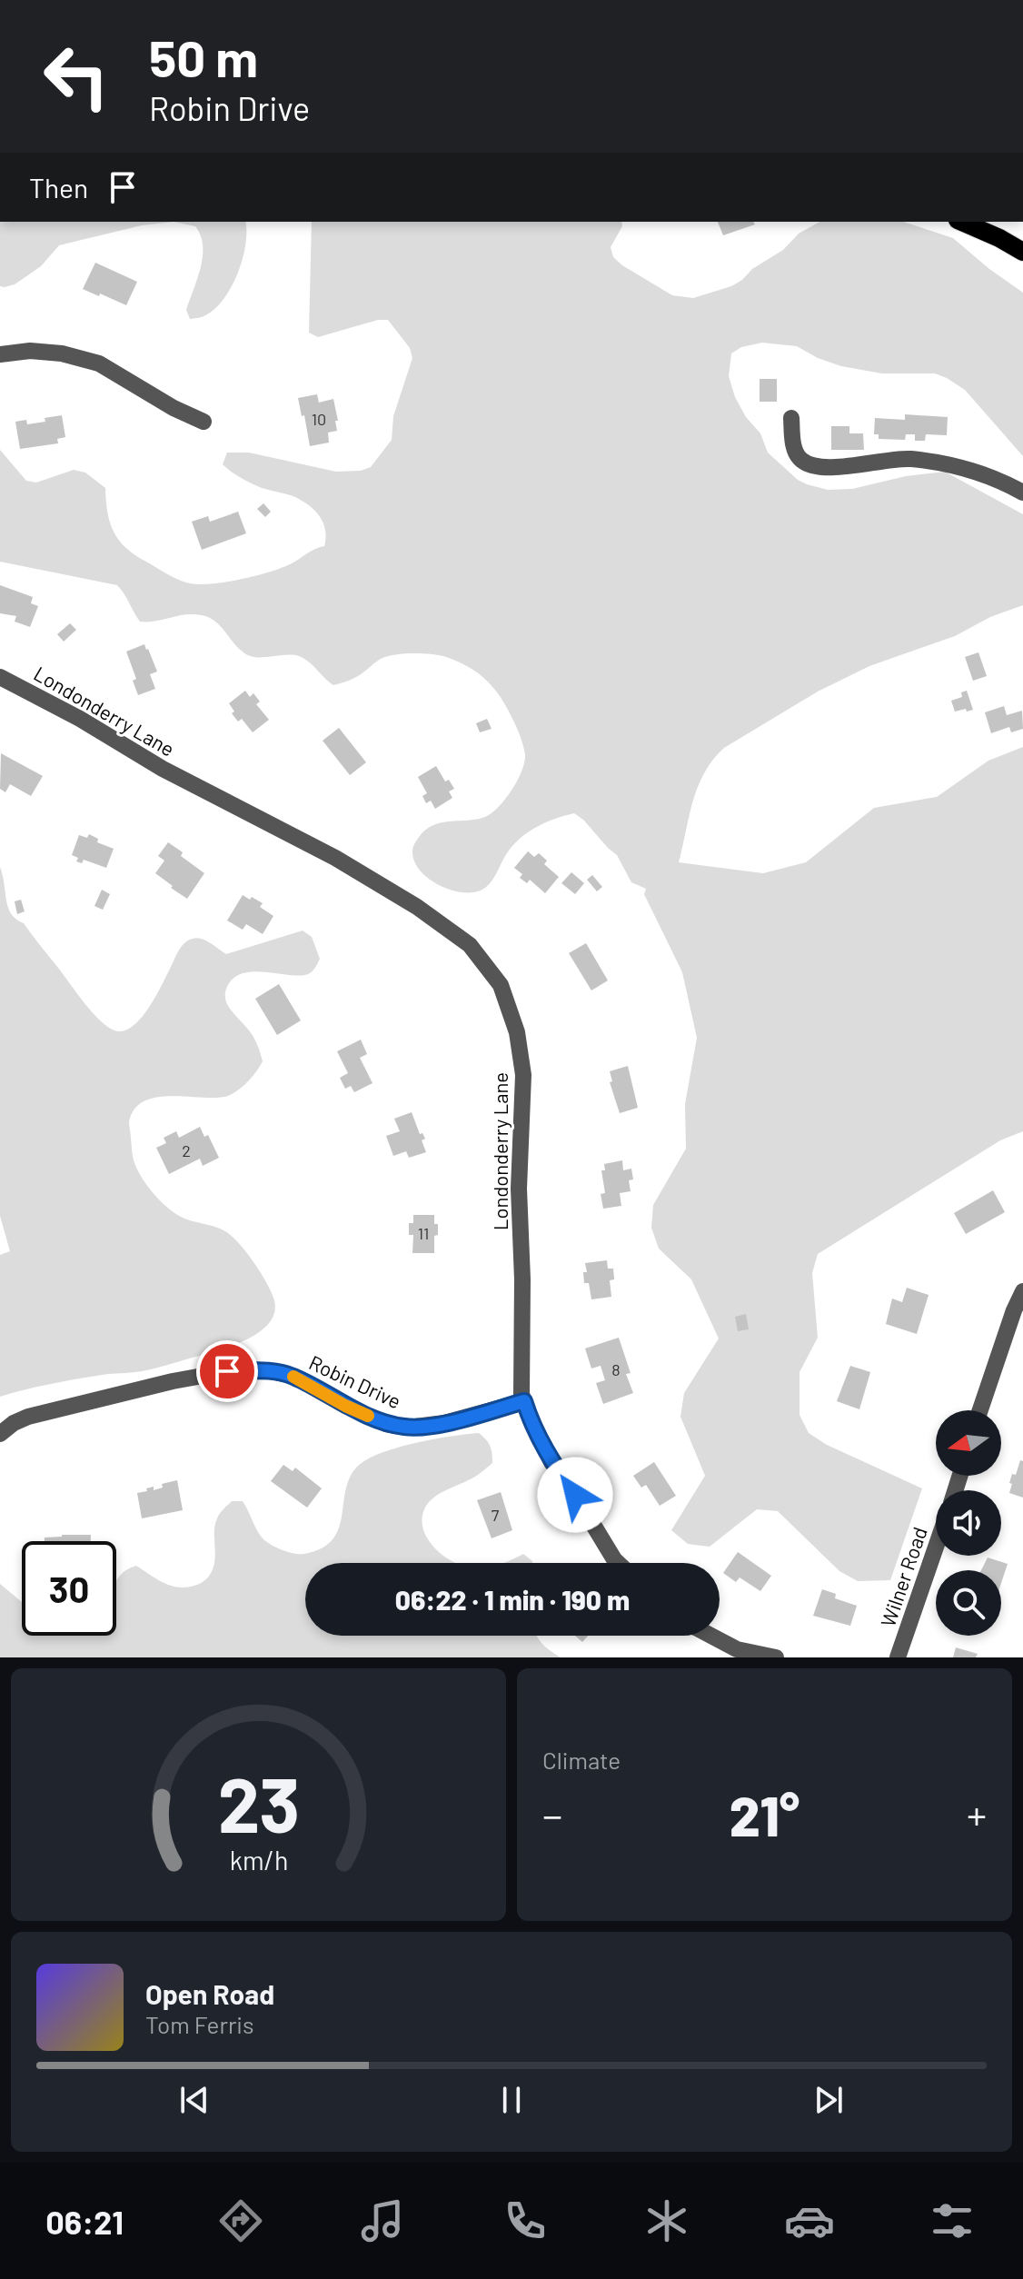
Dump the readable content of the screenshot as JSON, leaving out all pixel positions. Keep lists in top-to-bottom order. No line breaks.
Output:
{"streets":{"street":["Londonderry Lane","Robin Drive","Wilner Road"]},"crossings":[["Londonderry Lane","Robin Drive"]],"house_numbers":["10","2","11","8","7"],"north":"left","page":{"turn":["50 m","Robin Drive"],"then":"Then","limit":"30","trip":"06:22 · 1 min · 190 m","tile":"Climate","heat":["−","21°","+"],"song":["Open Road","Tom Ferris"],"tabs":"06:21","gauge":["23","km/h"]}}
